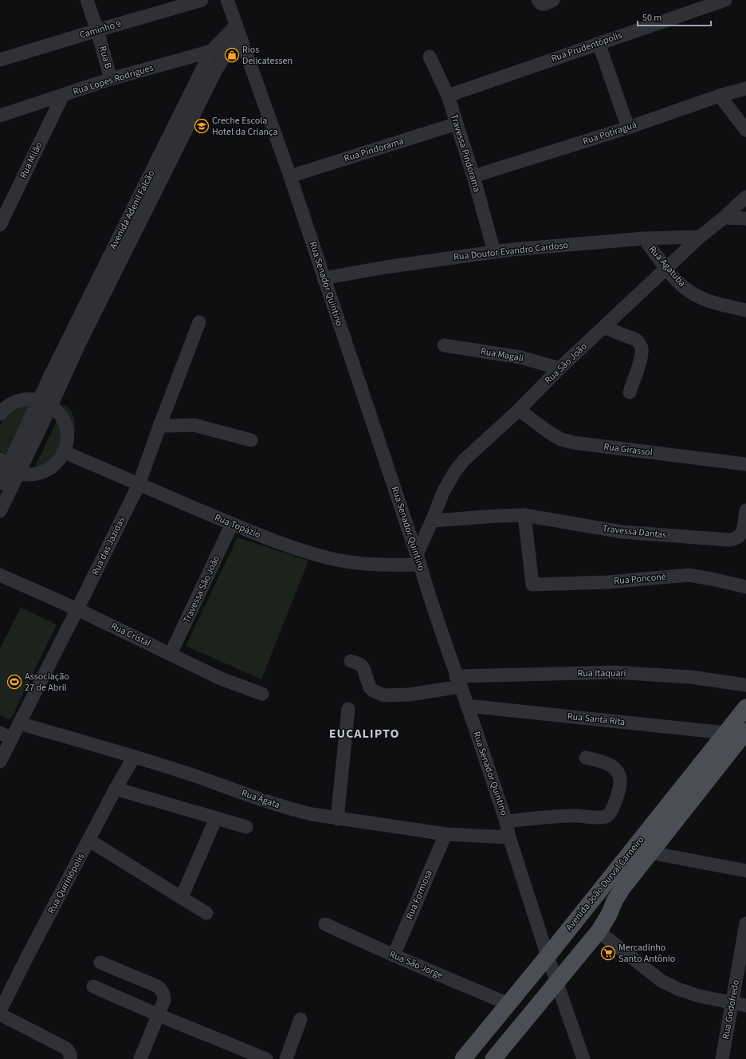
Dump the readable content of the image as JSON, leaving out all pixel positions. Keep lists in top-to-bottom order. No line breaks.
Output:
{"streets":{"main road":["Avenida João Durval Carneiro"],"street":["Caminho 9","Rua Prudentôpolis","Rua B","Rua Lopes Rodrigues","Rua Potiraguá","Rua Pindorama","Travessa Pindorama","Rua Milão","Avenida Adenil Falcão","Rua Doutor Evandro Cardoso","Rua Agatuba","Rua Senador Quintino","Rua Magali","Rua São João","Rua Girassol","Rua Topázio","Travessa Dantas","Rua das Jazidas","Rua Ponconé","Travessa São João","Rua Cristal","Rua Itaquarí","Rua Santa Rita","Rua Ágata","Rua Quirinópolis","Rua Formosa","Rua São Jorge","Rua Godofredo"]},"crossings":[["Caminho 9","Rua B"],["Rua Prudentôpolis","Travessa Pindorama"],["Rua B","Rua Lopes Rodrigues"],["Rua Lopes Rodrigues","Rua Milão"],["Rua Lopes Rodrigues","Avenida Adenil Falcão"],["Rua Potiraguá","Travessa Pindorama"],["Rua Pindorama","Travessa Pindorama"],["Rua Pindorama","Rua Senador Quintino"],["Travessa Pindorama","Rua Doutor Evandro Cardoso"],["Avenida Adenil Falcão","Rua Senador Quintino"],["Rua Doutor Evandro Cardoso","Rua Agatuba"],["Rua Doutor Evandro Cardoso","Rua Senador Quintino"],["Rua Doutor Evandro Cardoso","Rua São João"],["Rua Agatuba","Rua São João"],["Rua Senador Quintino","Rua São João"],["Rua Senador Quintino","Rua Topázio"],["Rua Senador Quintino","Rua Itaquarí"],["Rua Senador Quintino","Rua Santa Rita"],["Rua Senador Quintino","Rua Ágata"],["Rua Senador Quintino","Avenida João Durval Carneiro"],["Rua Magali","Rua São João"],["Rua São João","Rua Girassol"],["Rua São João","Rua Topázio"],["Rua São João","Travessa Dantas"],["Rua Topázio","Rua das Jazidas"],["Rua Topázio","Travessa São João"],["Travessa Dantas","Rua Ponconé"],["Rua das Jazidas","Rua Cristal"],["Rua das Jazidas","Rua Ágata"],["Travessa São João","Rua Cristal"],["Rua Santa Rita","Avenida João Durval Carneiro"],["Rua Ágata","Rua Quirinópolis"],["Rua Ágata","Rua Formosa"],["Avenida João Durval Carneiro","Rua São Jorge"],["Rua Formosa","Rua São Jorge"]],"districts":["EUCALIPTO"],"places":{"shop":["Rios Delicatessen"],"school or university":["Creche Escola Hotel da Criança"],"sports":["Associação 27 de Abril"],"supermarket":["Mercadinho Santo Antônio"]},"scale_bar":"50 m"}
